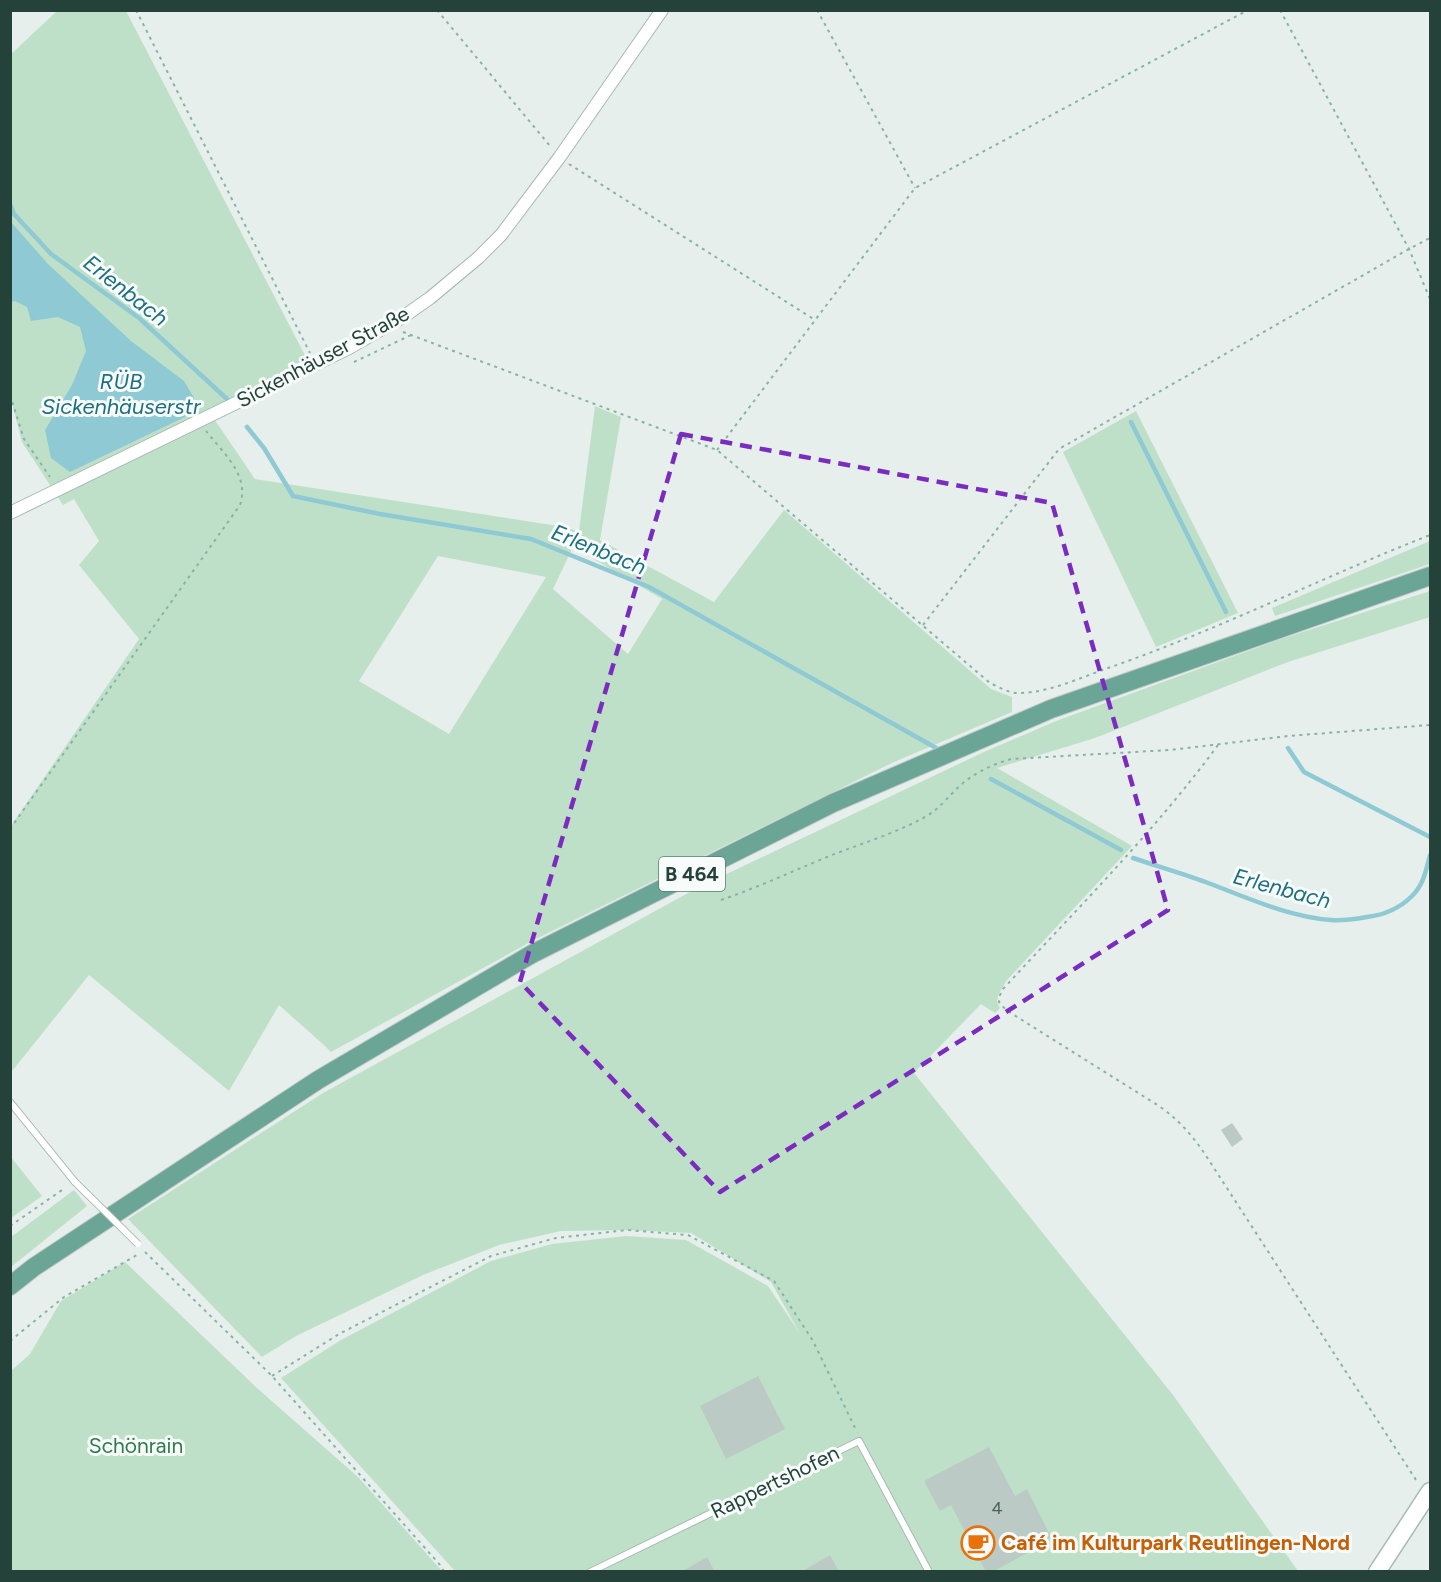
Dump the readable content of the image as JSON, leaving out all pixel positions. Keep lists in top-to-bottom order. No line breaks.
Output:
{"streets":{"main road":["B 464"],"street":["Sickenhäuser Straße"],"lane":["Rappertshofen"]},"water":["Erlenbach","RÜB Sickenhäuserstr"],"parks":["Schönrain"],"places":{"cafe":["Café im Kulturpark Reutlingen-Nord"]},"house_numbers":["4"]}
